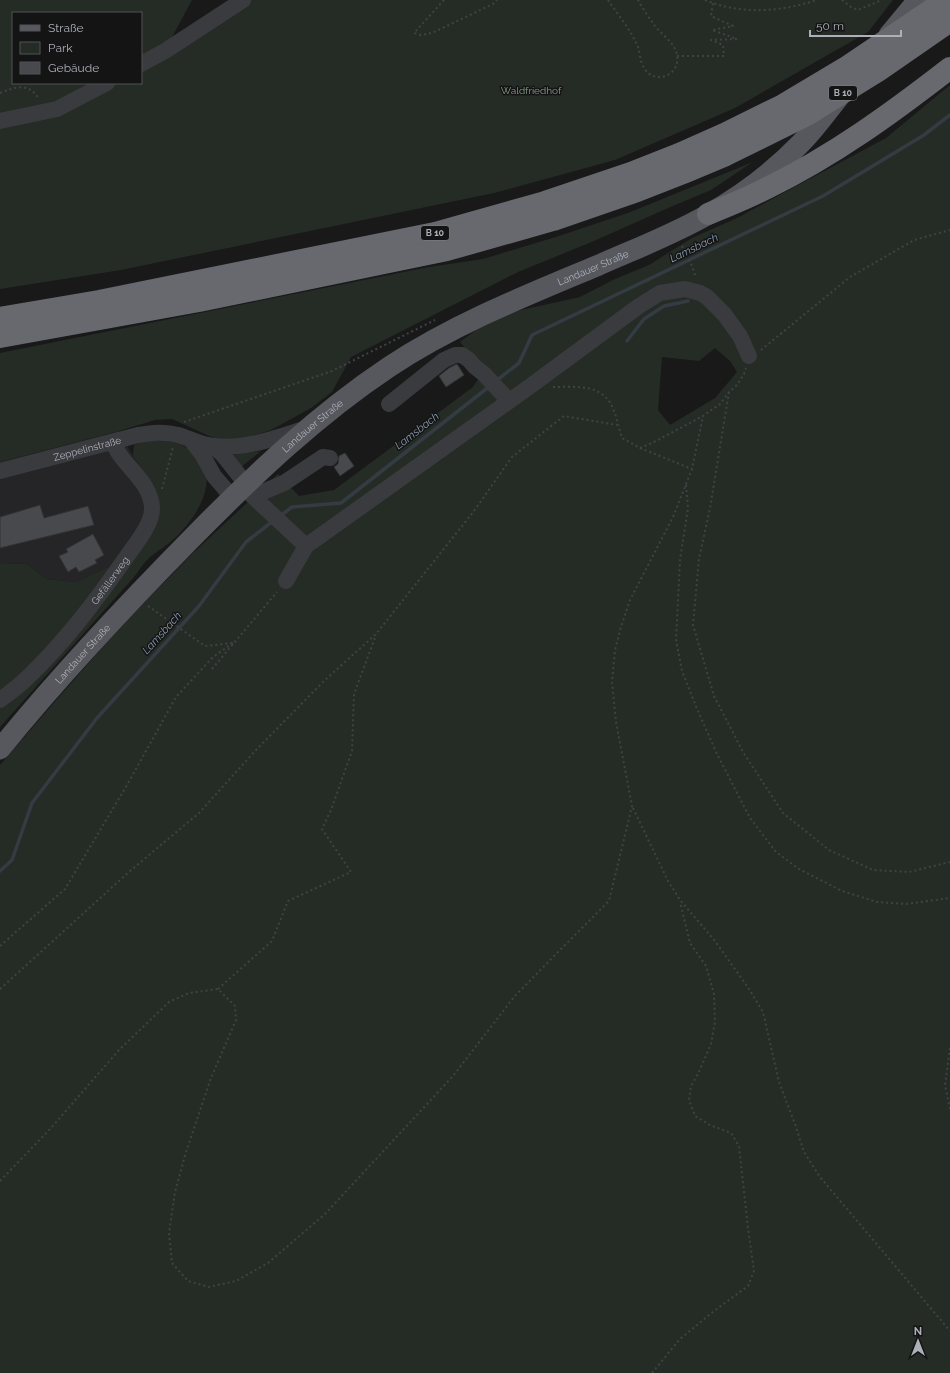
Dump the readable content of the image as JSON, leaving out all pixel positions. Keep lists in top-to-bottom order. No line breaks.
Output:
{"streets":{"highway":["B 10"],"main road":["Landauer Straße"],"street":["Zeppelinstraße","Gefällerweg"]},"water":["Lamsbach"],"parks":["Waldfriedhof"],"legend":["Straße","Park","Gebäude"],"scale_bar":"50 m","north":"top"}
